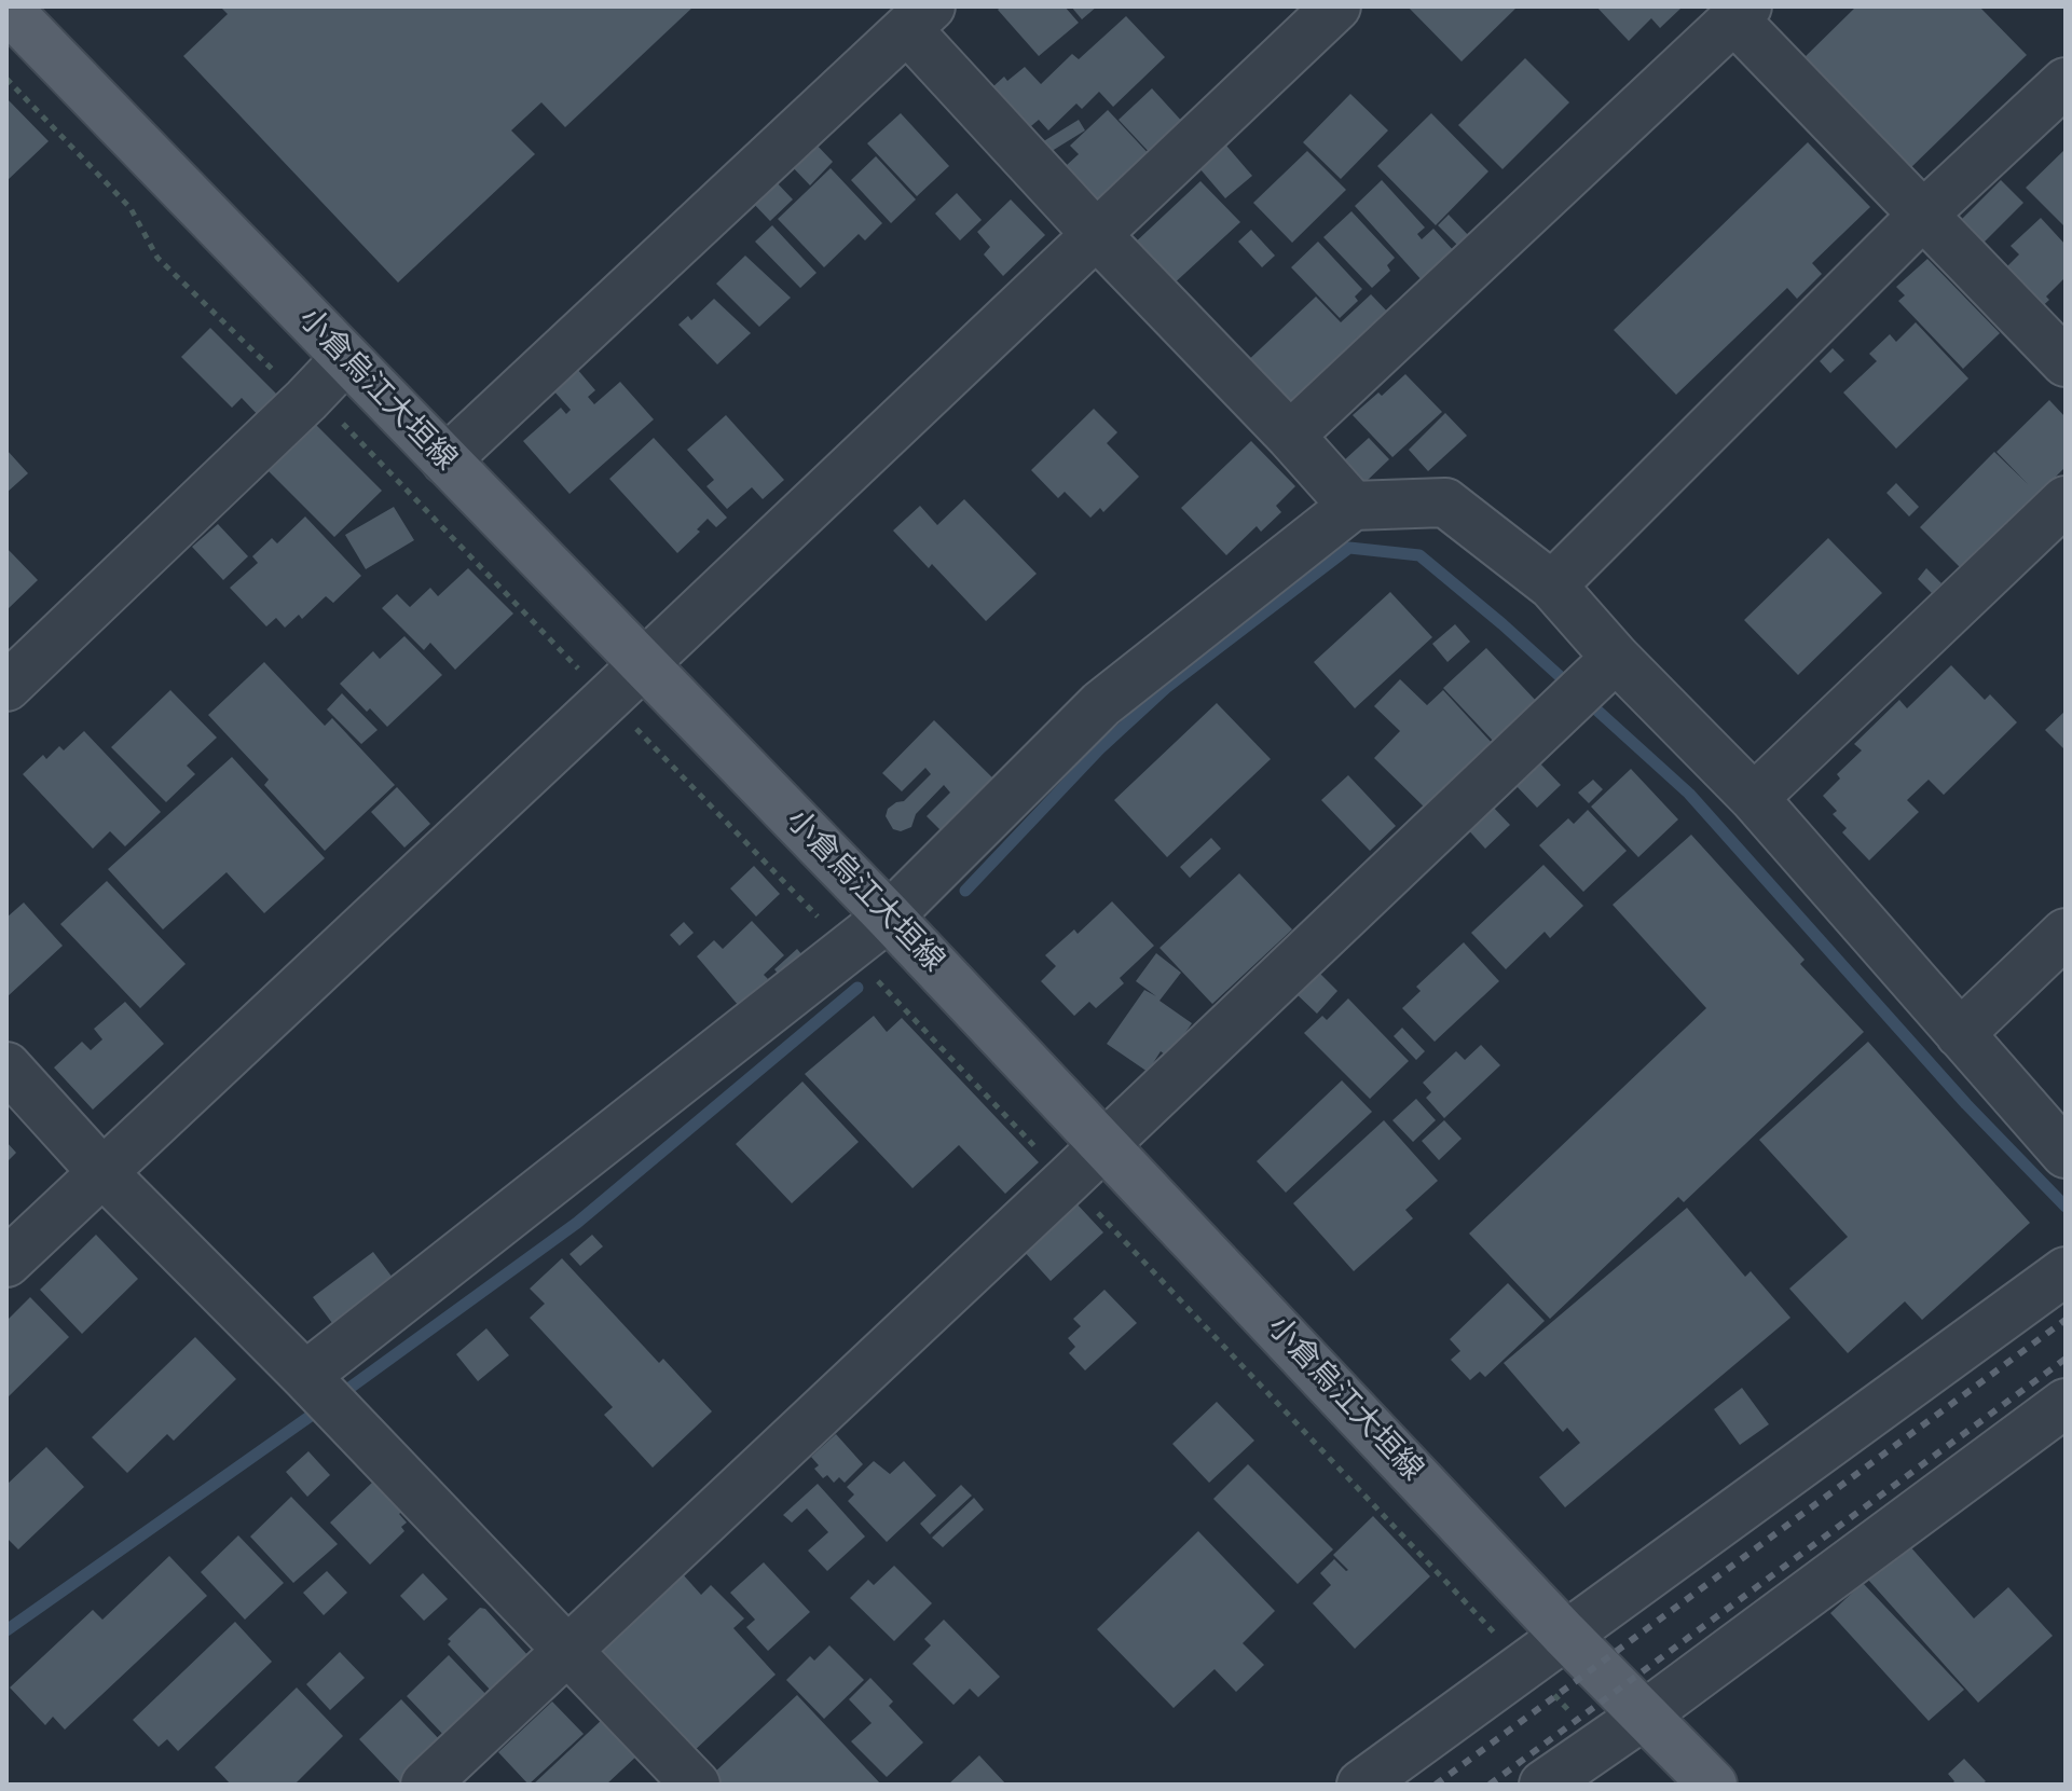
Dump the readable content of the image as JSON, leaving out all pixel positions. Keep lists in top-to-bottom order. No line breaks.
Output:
{"streets":{"main road":["小倉烏江大垣線"]}}
